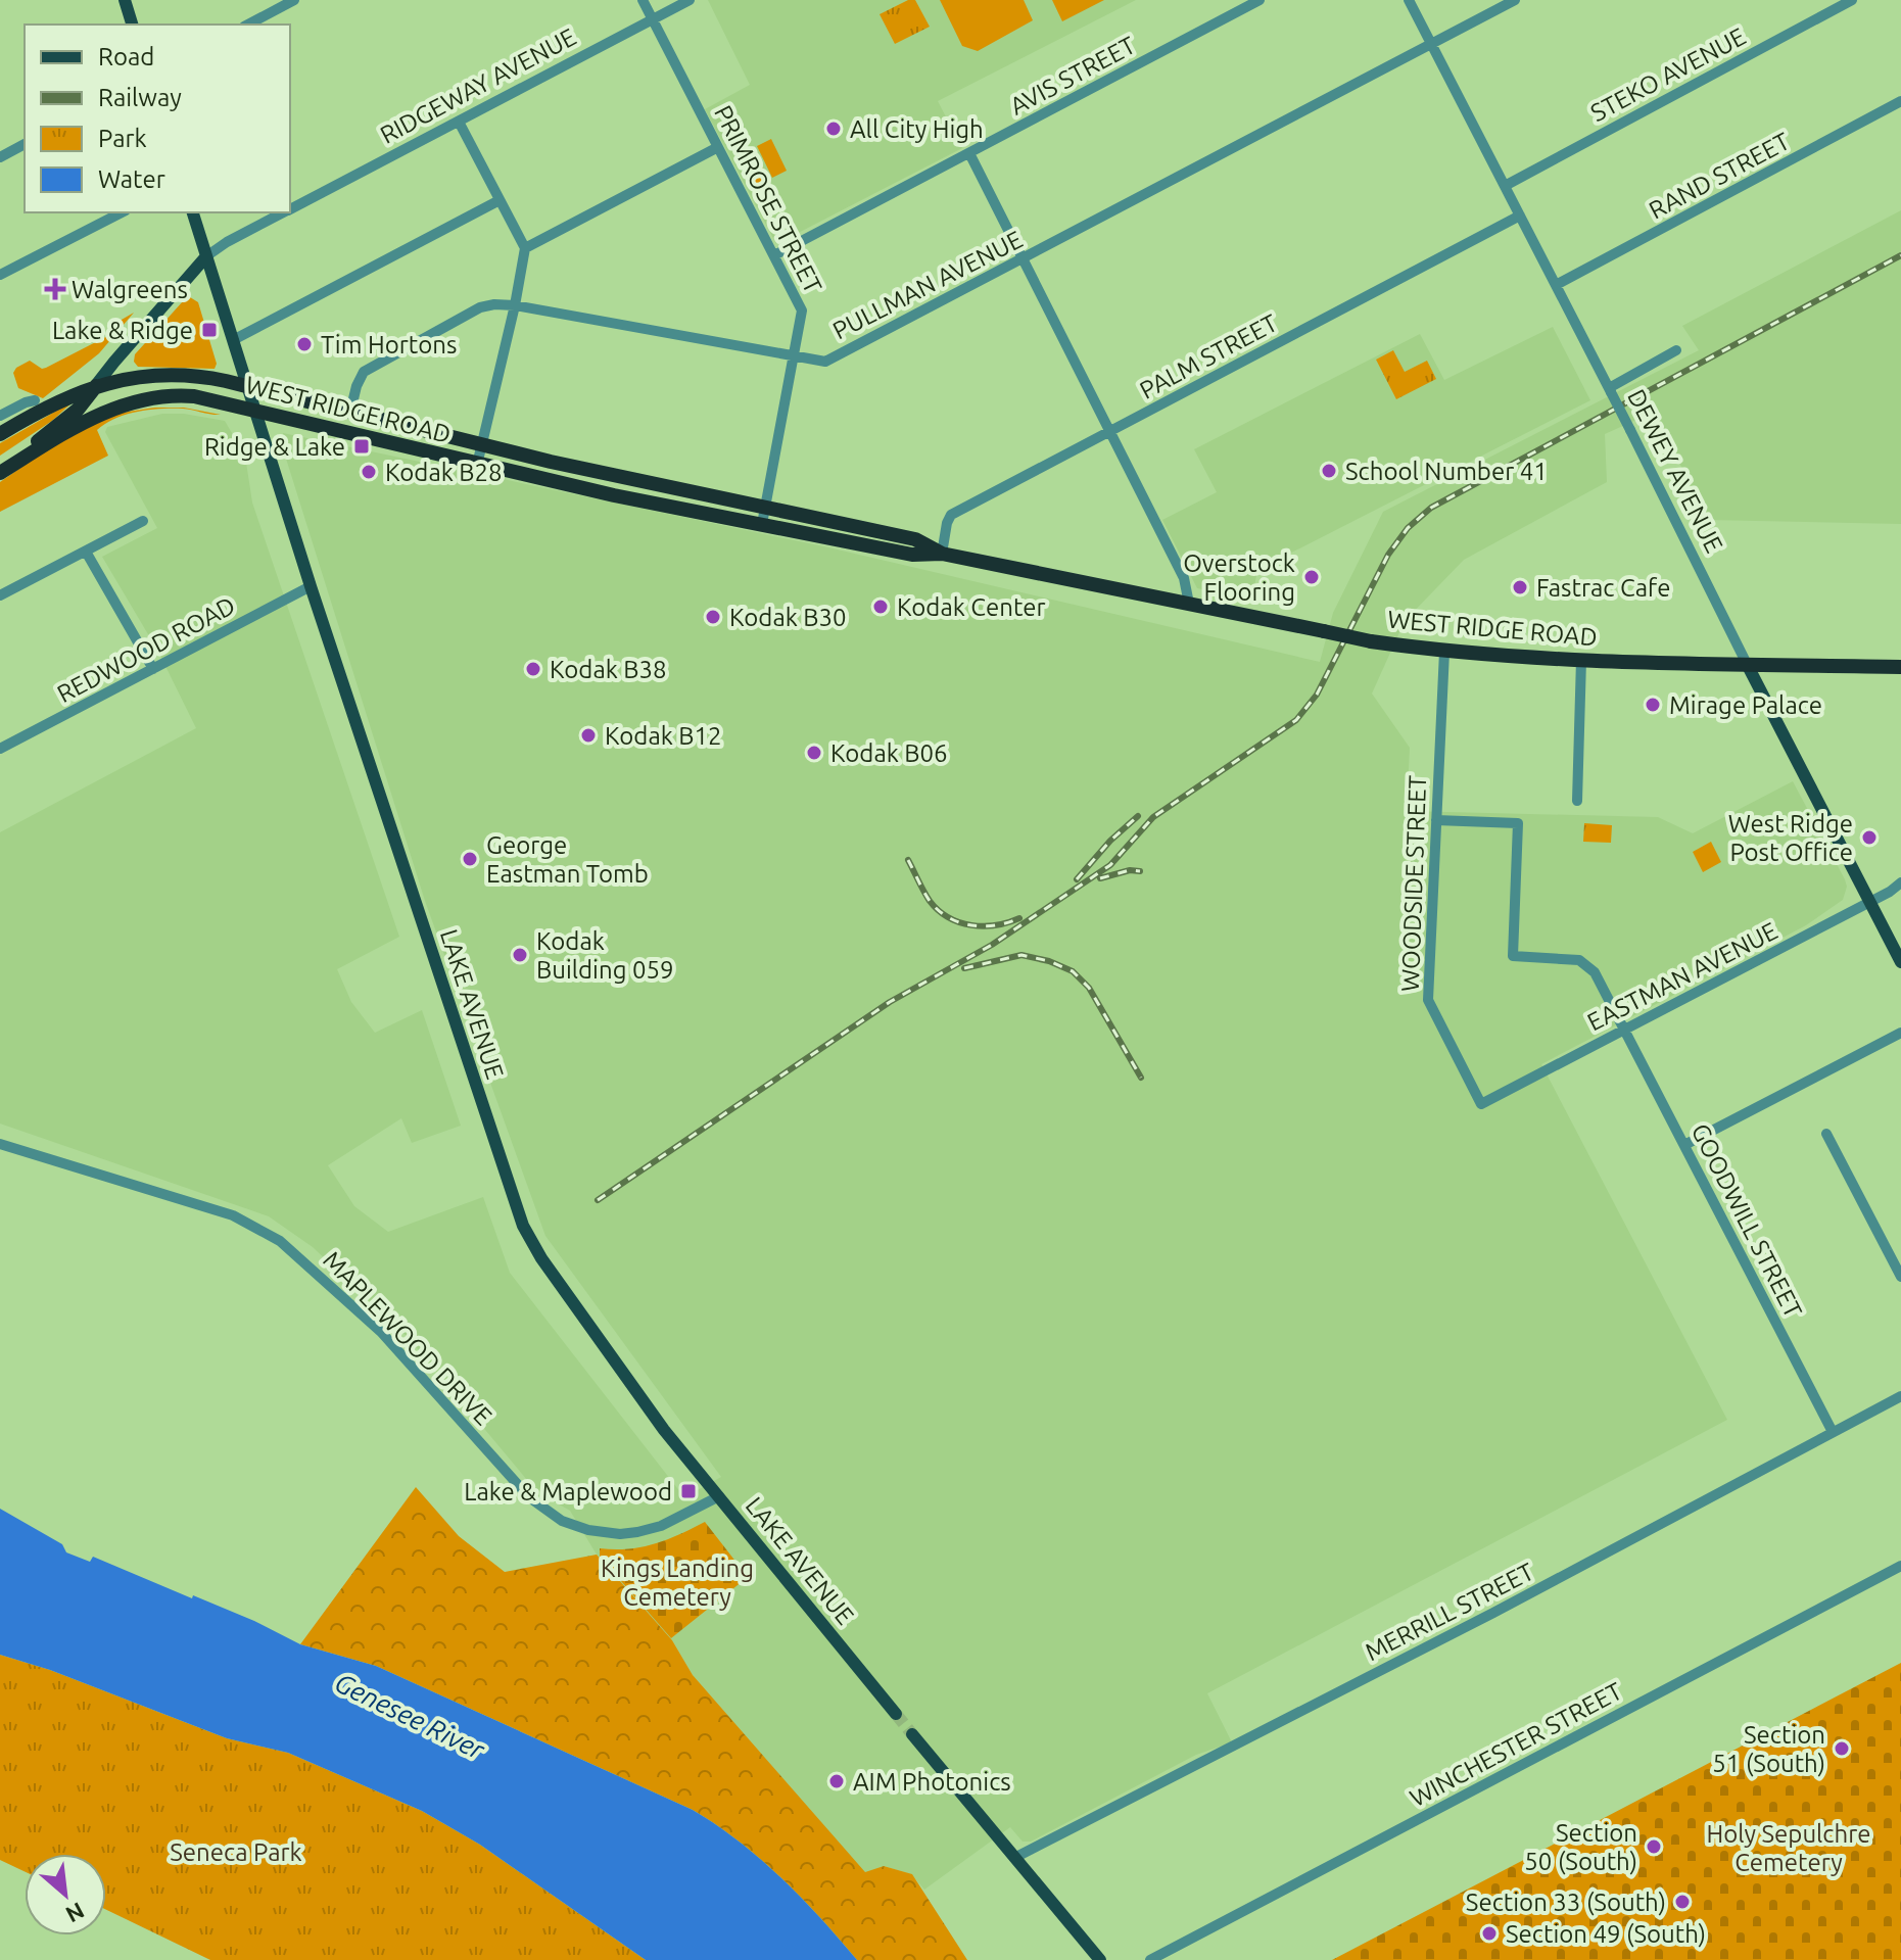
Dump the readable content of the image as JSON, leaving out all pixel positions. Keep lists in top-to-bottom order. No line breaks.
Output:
{"streets":{"highway":["WEST RIDGE ROAD"],"main road":["RIDGEWAY AVENUE","DEWEY AVENUE","LAKE AVENUE"],"street":["STEKO AVENUE","AVIS STREET","RAND STREET","PRIMROSE STREET","PULLMAN AVENUE","PALM STREET","REDWOOD ROAD","WOODSIDE STREET","EASTMAN AVENUE","GOODWILL STREET","MAPLEWOOD DRIVE","MERRILL STREET","WINCHESTER STREET"]},"crossings":[["STEKO AVENUE","DEWEY AVENUE"],["AVIS STREET","PRIMROSE STREET"],["RIDGEWAY AVENUE","PRIMROSE STREET"],["RIDGEWAY AVENUE","WEST RIDGE ROAD"],["RIDGEWAY AVENUE","LAKE AVENUE"],["RAND STREET","DEWEY AVENUE"],["PRIMROSE STREET","PULLMAN AVENUE"],["PRIMROSE STREET","WEST RIDGE ROAD"],["PULLMAN AVENUE","WEST RIDGE ROAD"],["PULLMAN AVENUE","DEWEY AVENUE"],["PALM STREET","WEST RIDGE ROAD"],["PALM STREET","DEWEY AVENUE"],["WEST RIDGE ROAD","DEWEY AVENUE"],["WEST RIDGE ROAD","WOODSIDE STREET"],["WEST RIDGE ROAD","LAKE AVENUE"],["DEWEY AVENUE","EASTMAN AVENUE"],["REDWOOD ROAD","LAKE AVENUE"],["WOODSIDE STREET","EASTMAN AVENUE"],["WOODSIDE STREET","GOODWILL STREET"],["EASTMAN AVENUE","GOODWILL STREET"],["LAKE AVENUE","MAPLEWOOD DRIVE"],["GOODWILL STREET","MERRILL STREET"]],"water":["Genesee River"],"parks":["Kings Landing Cemetery","Holy Sepulchre Cemetery","Seneca Park"],"places":{"other":["All City High","Tim Hortons","School Number 41","Kodak B28","Overstock Flooring","Fastrac Cafe","Kodak Center","Kodak B30","Kodak B38","Mirage Palace","Kodak B12","Kodak B06","West Ridge Post Office","George Eastman Tomb","Kodak Building 059","Section 51 (South)","AIM Photonics","Section 50 (South)","Section 33 (South)","Section 49 (South)"],"health":["Walgreens"],"transit":["Lake & Ridge","Ridge & Lake","Lake & Maplewood"]},"legend":["Road","Railway","Park","Water"],"north":"bottom right"}
